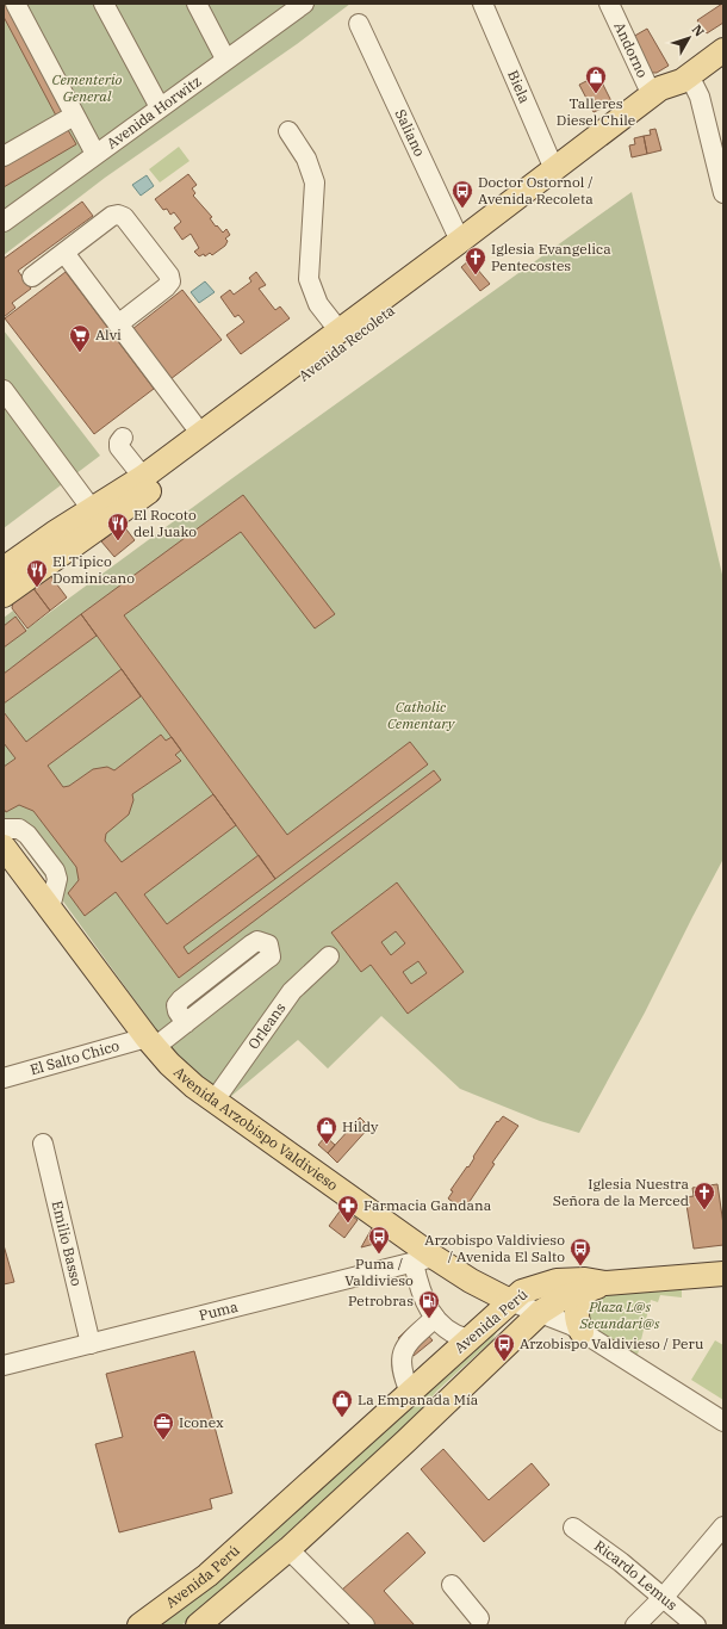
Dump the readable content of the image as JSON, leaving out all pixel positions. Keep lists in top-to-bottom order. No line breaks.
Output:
{"streets":{"main road":["Avenida Recoleta","Avenida Arzobispo Valdivieso","Avenida Perú"],"street":["Andorno","Biela","Avenida Horwitz","Saliano","Orleans","El Salto Chico","Emilio Basso","Puma","Ricardo Lemus"]},"crossings":[["Andorno","Avenida Recoleta"],["Biela","Avenida Recoleta"],["Saliano","Avenida Recoleta"],["Orleans","Avenida Arzobispo Valdivieso"],["El Salto Chico","Avenida Arzobispo Valdivieso"],["Avenida Arzobispo Valdivieso","Puma"],["Avenida Arzobispo Valdivieso","Avenida Perú"],["Emilio Basso","Puma"]],"parks":["Cementerio General","Catholic Cementary","Plaza L@s Secundari@s"],"places":{"shop":["Talleres Diesel Chile","Hildy","La Empanada Mía"],"bus stop":["Doctor Ostornol / Avenida Recoleta","Puma / Valdivieso","Arzobispo Valdivieso / Avenida El Salto","Arzobispo Valdivieso / Peru"],"church":["Iglesia Evangelica Pentecostes","Iglesia Nuestra Señora de la Merced"],"supermarket":["Alvi"],"restaurant":["El Rocoto del Juako","El Tipico Dominicano"],"pharmacy":["Farmacia Gandana"],"fuel station":["Petrobras"],"office":["Iconex"]},"north":"top right"}
